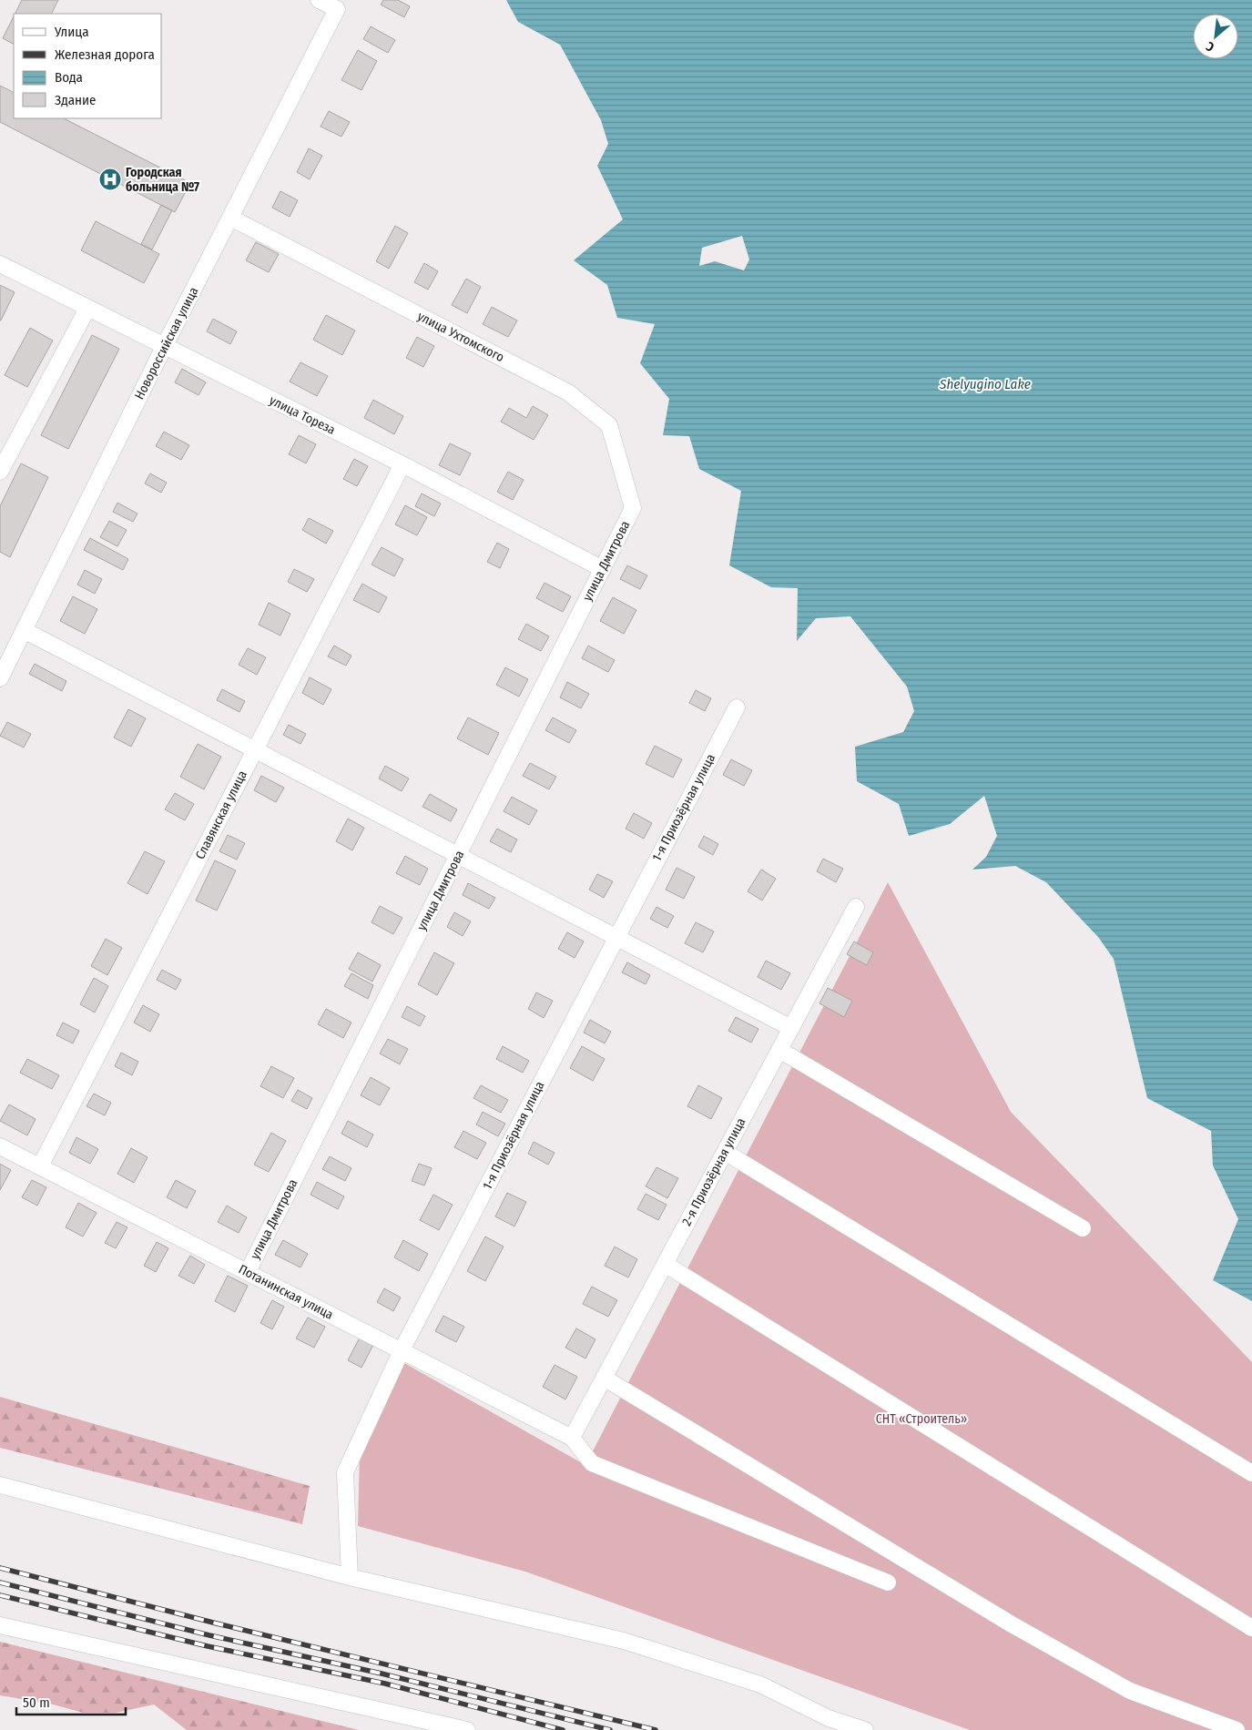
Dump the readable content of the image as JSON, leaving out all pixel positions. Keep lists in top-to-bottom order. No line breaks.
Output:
{"streets":{"street":["улица Ухтомского","Новороссийская улица","улица Тореза","улица Дмитрова","1-я Приозёрная улица","Славянская улица","2-я Приозёрная улица","Потанинская улица"]},"crossings":[["улица Ухтомского","Новороссийская улица"],["улица Ухтомского","улица Дмитрова"],["Новороссийская улица","улица Тореза"],["улица Тореза","улица Дмитрова"],["улица Тореза","Славянская улица"],["улица Дмитрова","Потанинская улица"],["1-я Приозёрная улица","Потанинская улица"],["Славянская улица","Потанинская улица"],["2-я Приозёрная улица","Потанинская улица"]],"water":["Shelyugino Lake"],"parks":["СНТ «Строитель»"],"places":{"hospital":["Городская больница №7"]},"legend":["Улица","Железная дорога","Вода","Здание"],"scale_bar":"50 m","north":"bottom left"}
